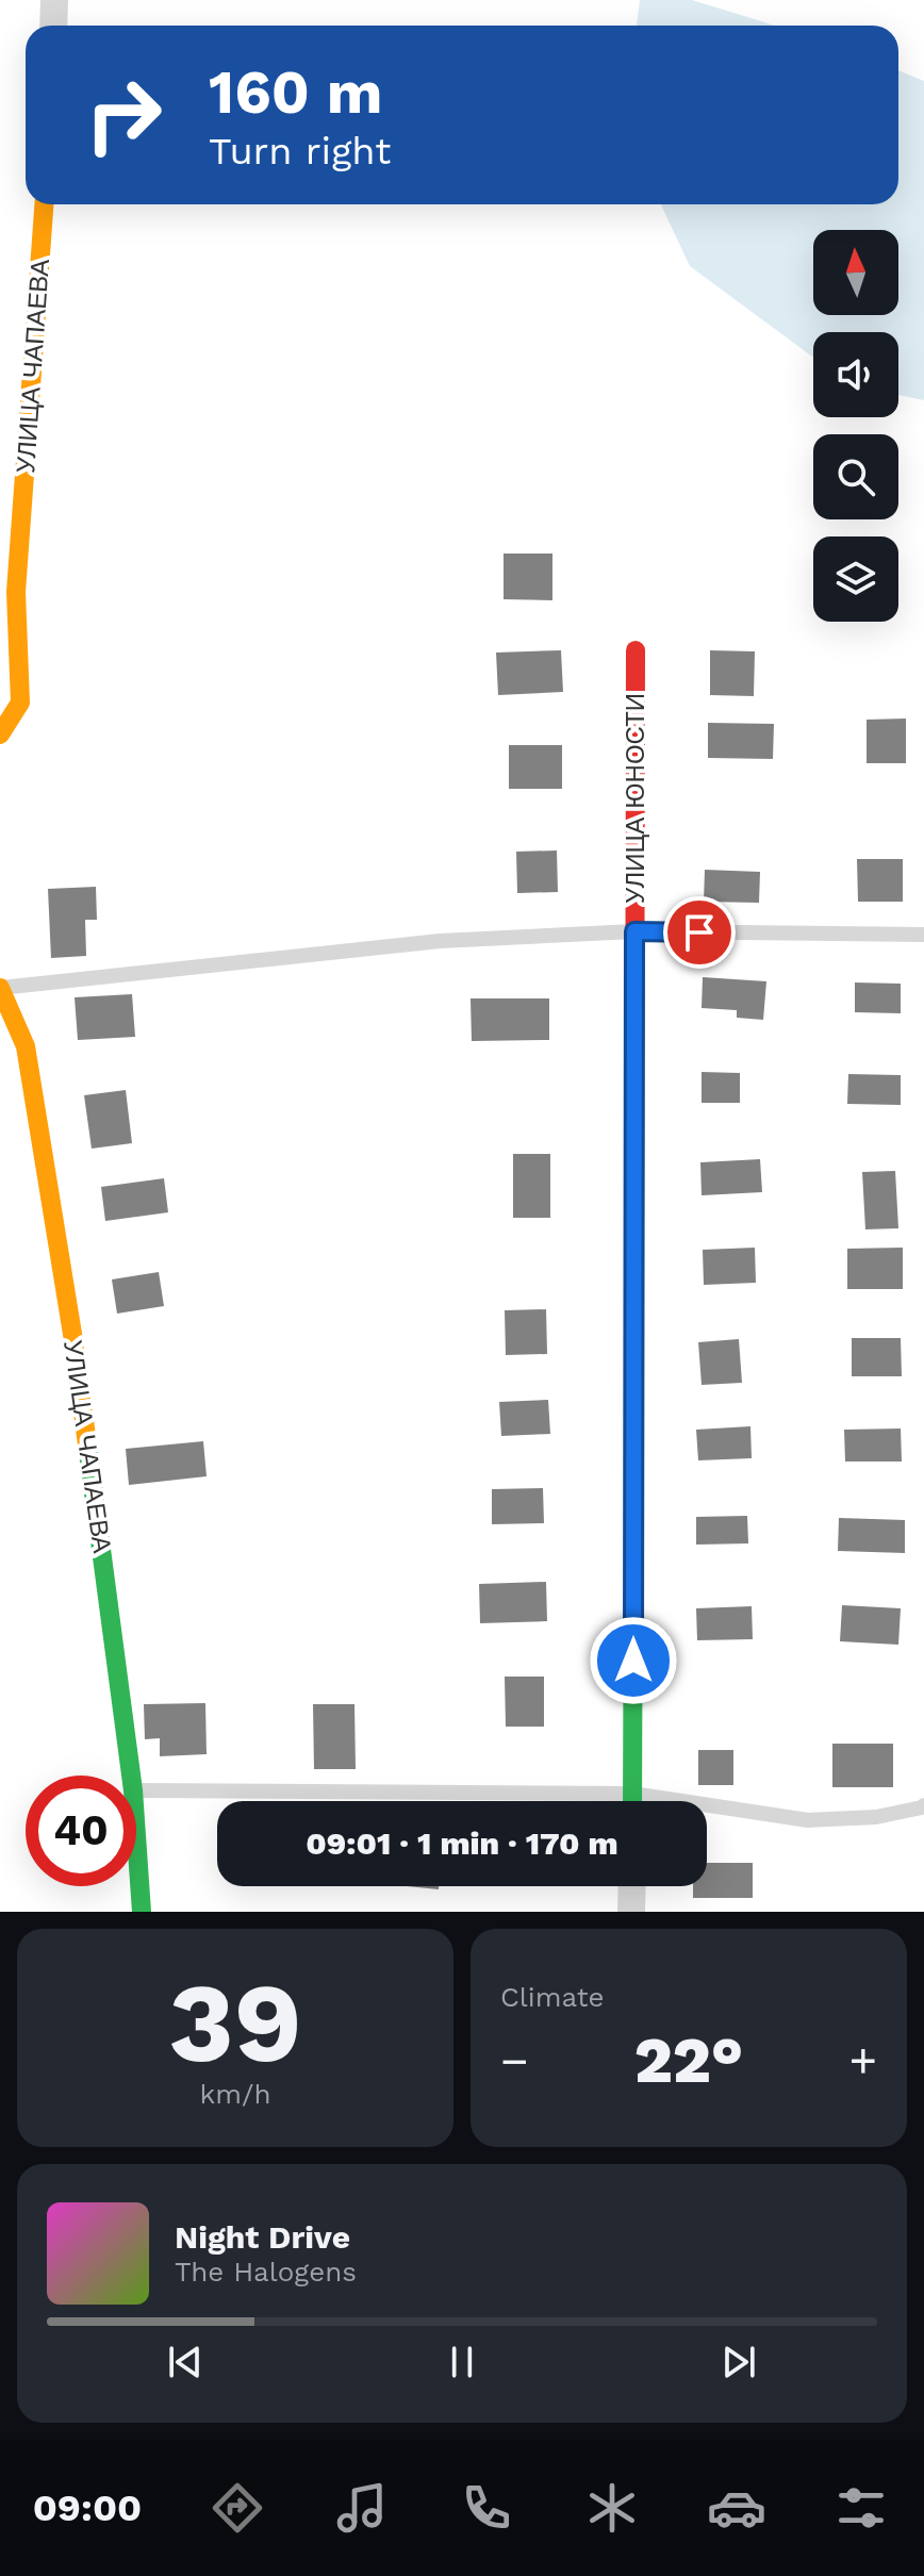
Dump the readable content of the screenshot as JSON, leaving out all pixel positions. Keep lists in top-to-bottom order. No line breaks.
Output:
{"streets":{"street":["УЛИЦА ЧАПАЕВА","УЛИЦА ЮНОСТИ"]},"north":"top","page":{"turn":["160 m","Turn right"],"limit":"40","trip":"09:01 · 1 min · 170 m","tile":[["39","km/h"],"Climate"],"heat":["−","22°","+"],"song":["Night Drive","The Halogens"],"tabs":"09:00"}}
